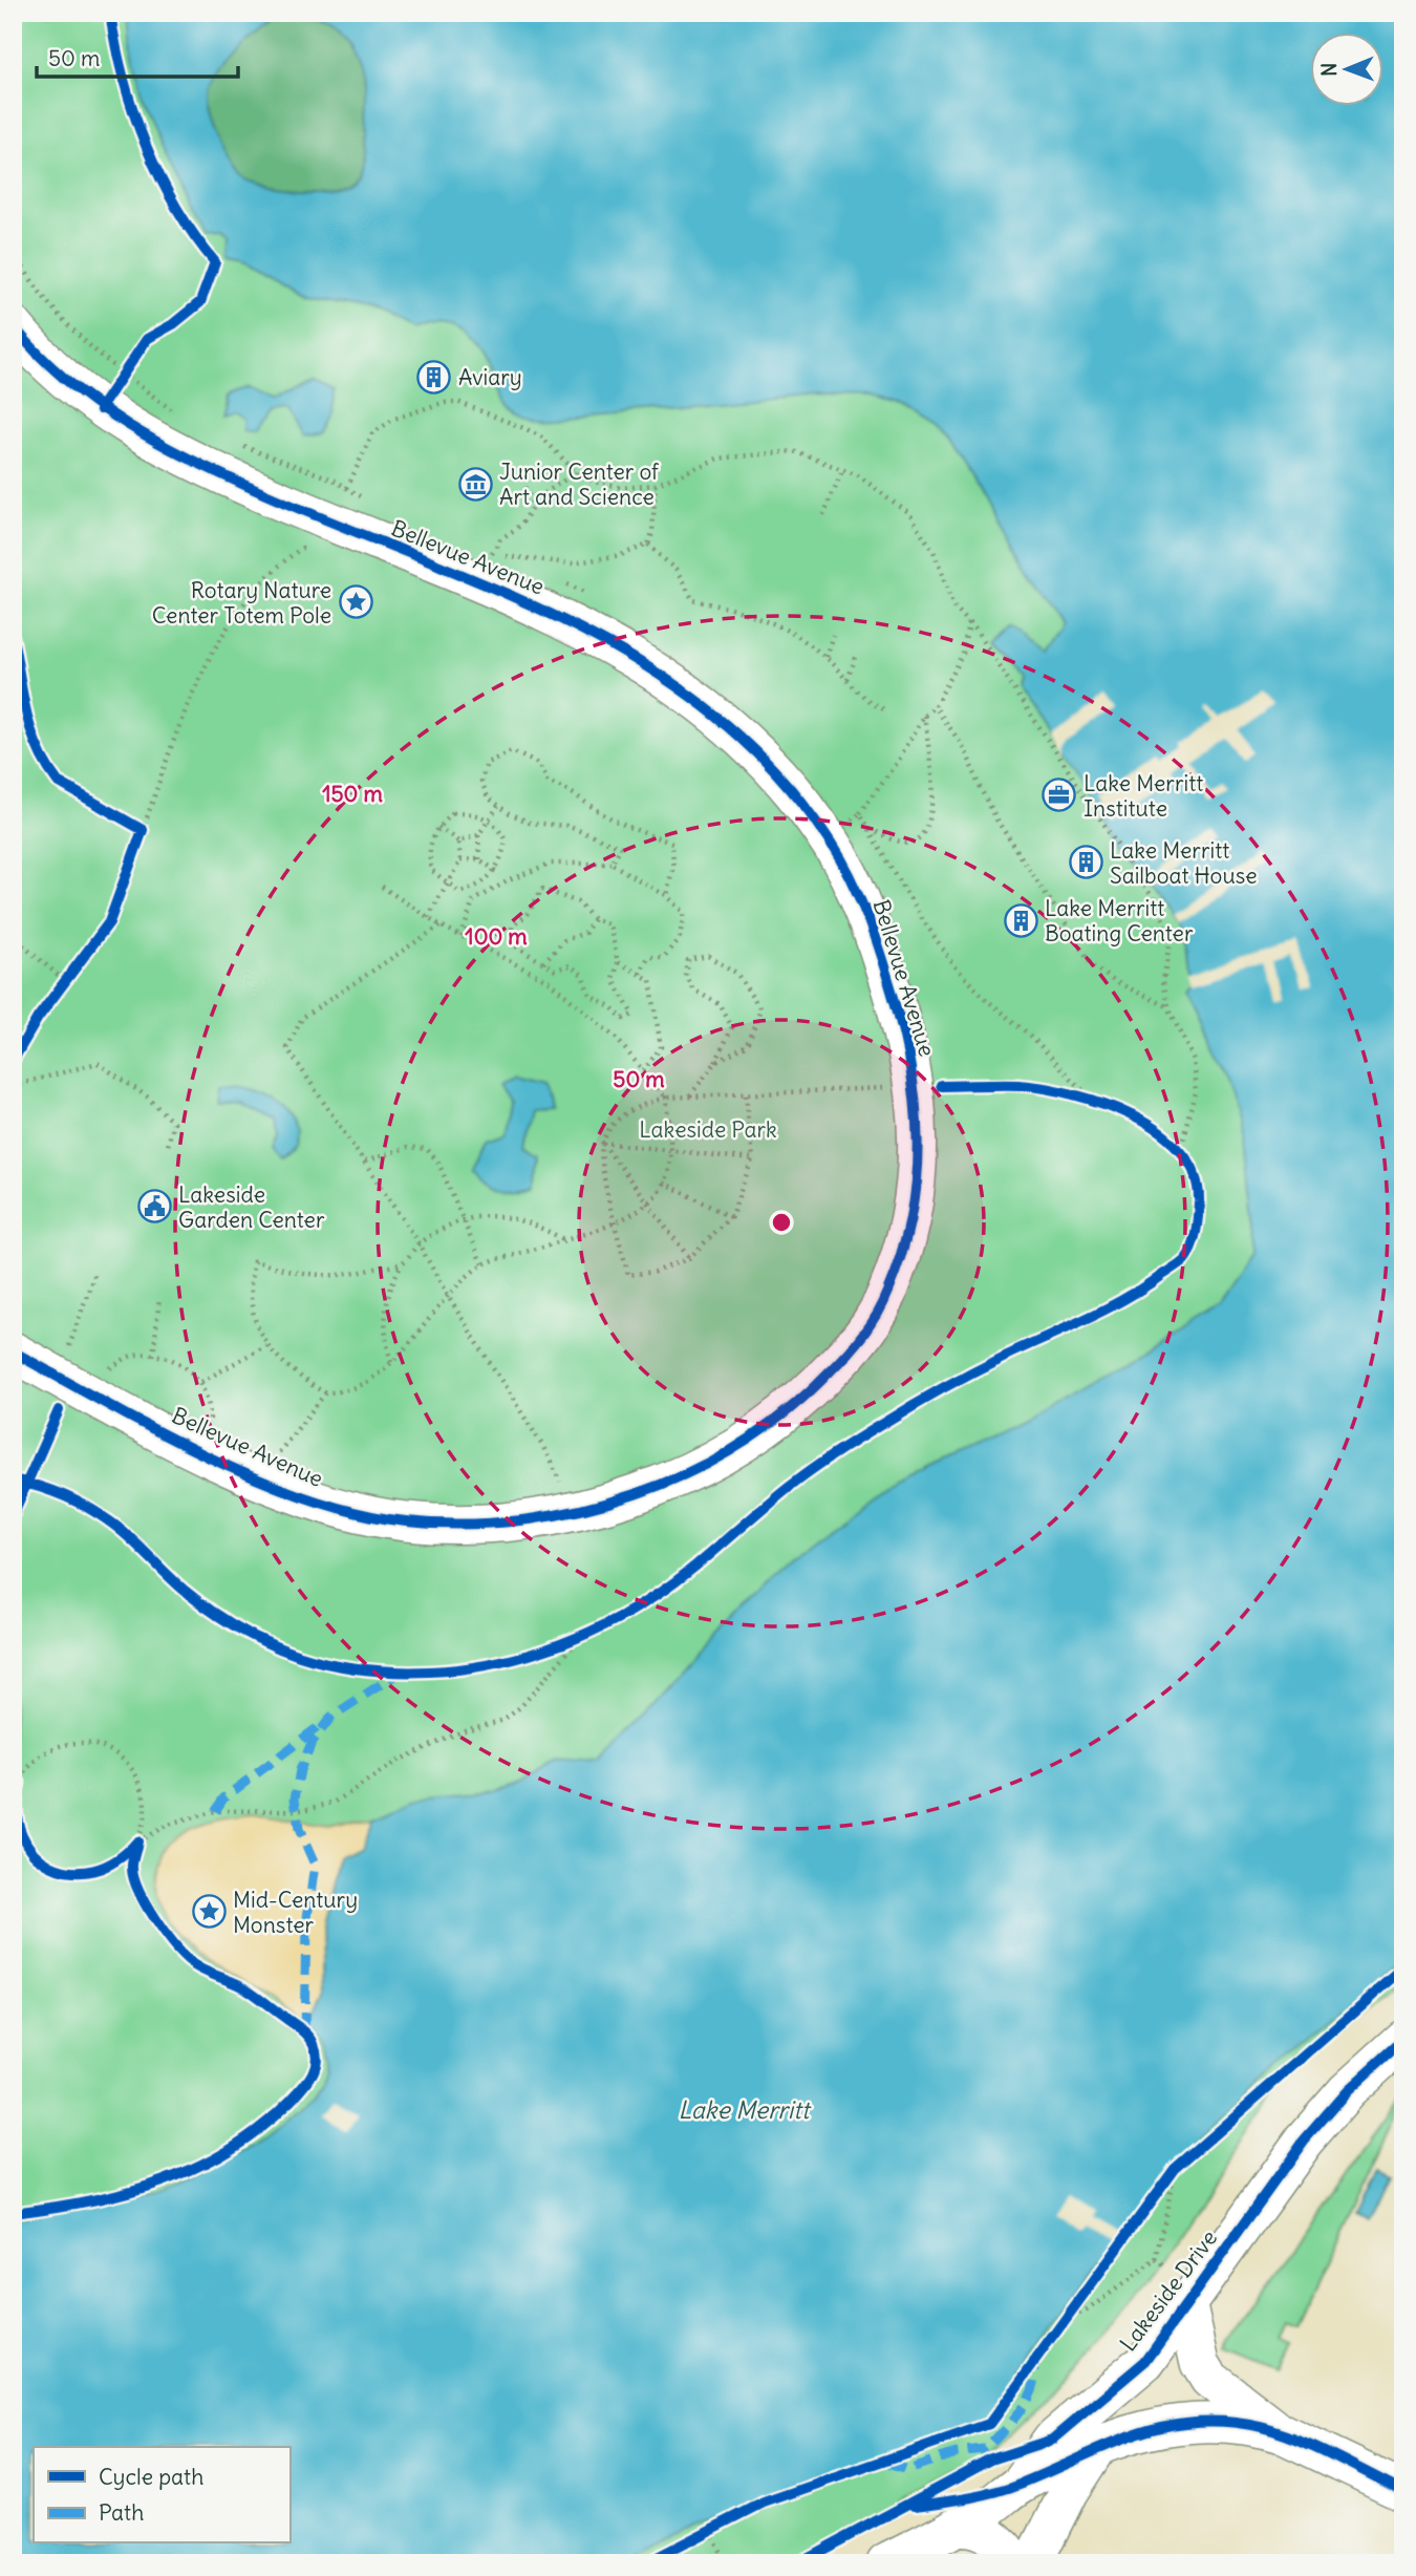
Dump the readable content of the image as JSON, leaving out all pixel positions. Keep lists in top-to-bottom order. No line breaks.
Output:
{"streets":{"street":["Bellevue Avenue","Lakeside Drive"]},"water":["Lake Merritt"],"parks":["Lakeside Park"],"places":{"building":["Aviary","Lake Merritt Sailboat House","Lake Merritt Boating Center"],"museum":["Junior Center of Art and Science"],"place":["Rotary Nature Center Totem Pole","Mid-Century Monster"],"office":["Lake Merritt Institute"],"public building":["Lakeside Garden Center"]},"legend":["Cycle path","Path"],"scale_bar":"50 m","north":"left","rings":["150 m","100 m","50 m"]}
